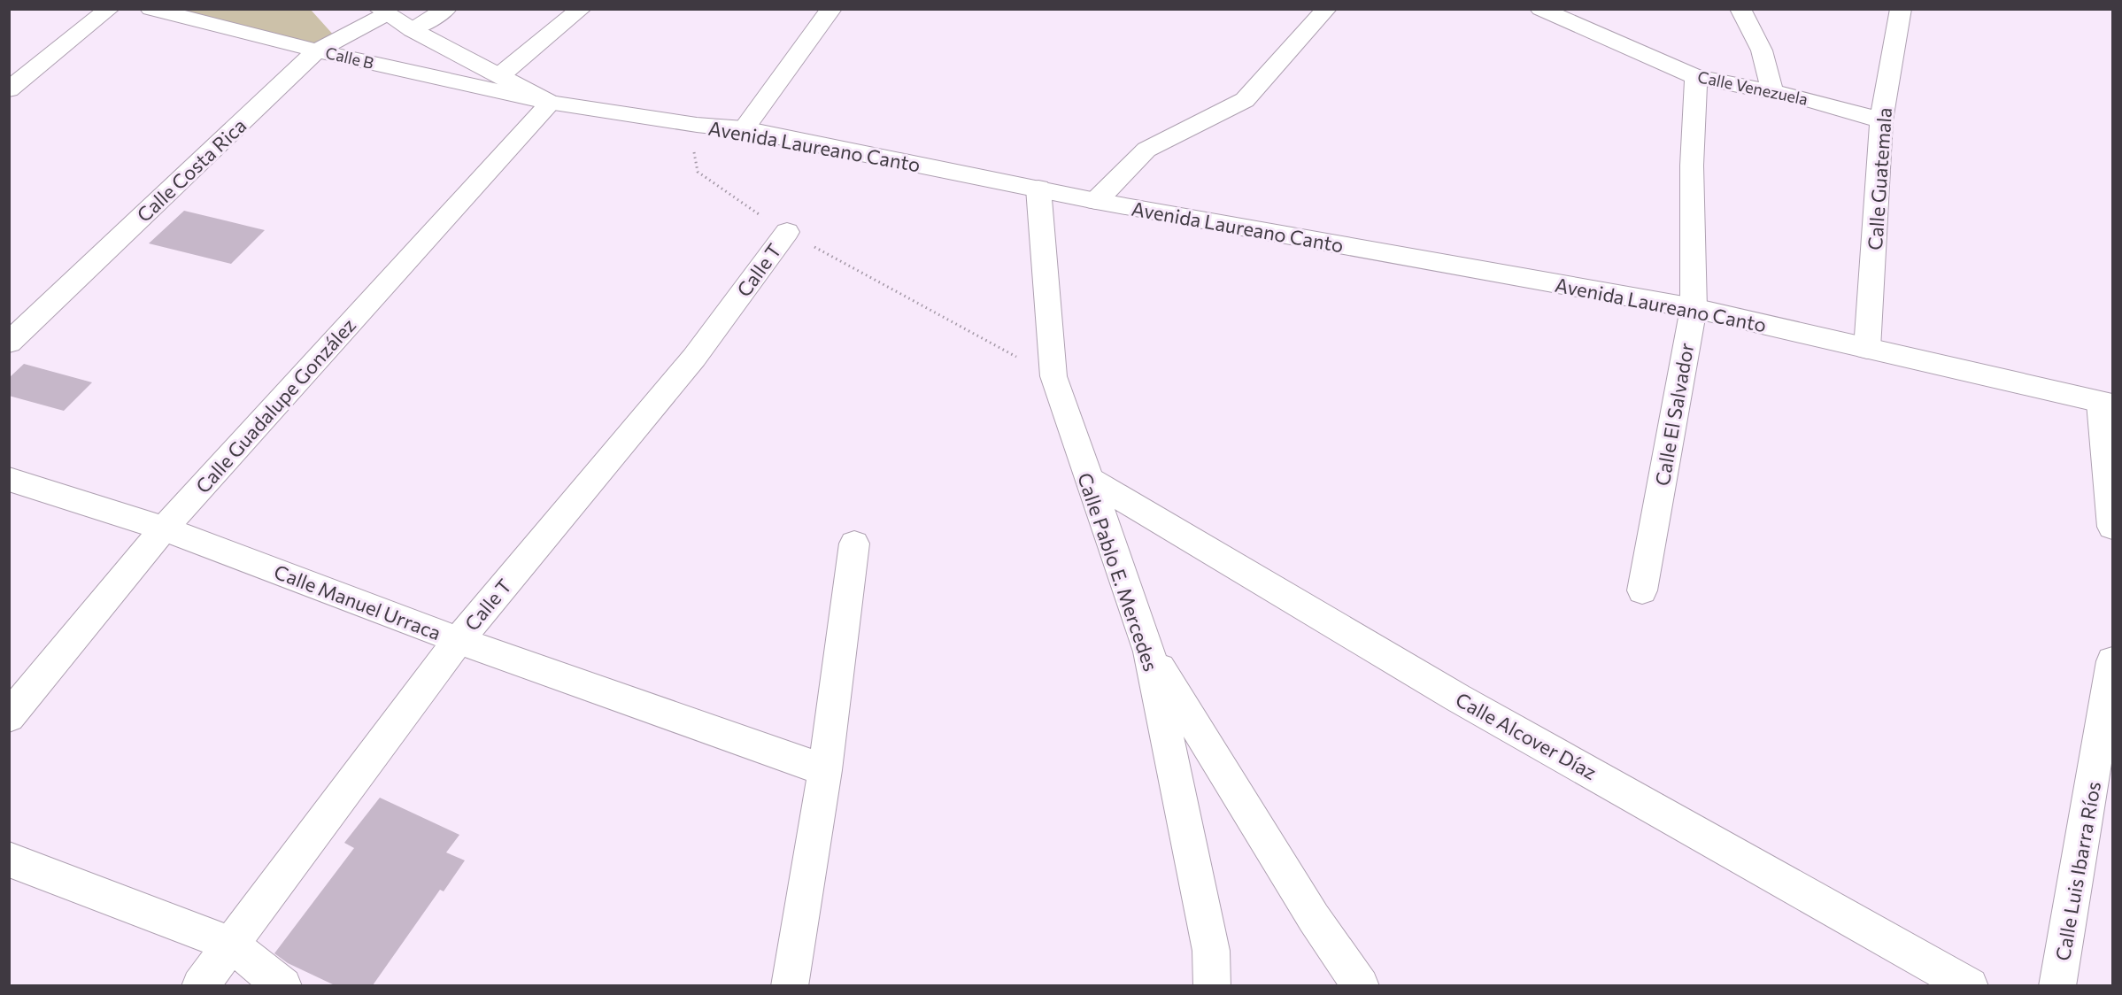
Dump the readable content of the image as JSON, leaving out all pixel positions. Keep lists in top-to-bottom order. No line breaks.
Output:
{"streets":{"street":["Calle B","Calle Venezuela","Avenida Laureano Canto","Calle Costa Rica","Calle Guatemala","Calle T","Calle Guadalupe González","Calle El Salvador","Calle Pablo E. Mercedes","Calle Manuel Urraca","Calle Alcover Díaz","Calle Luis Ibarra Ríos"]},"crossings":[["Calle B","Avenida Laureano Canto"],["Calle B","Calle Costa Rica"],["Calle B","Calle Guadalupe González"],["Calle Venezuela","Calle Guatemala"],["Calle Venezuela","Calle El Salvador"],["Avenida Laureano Canto","Calle Costa Rica"],["Avenida Laureano Canto","Calle Guatemala"],["Avenida Laureano Canto","Calle Guadalupe González"],["Avenida Laureano Canto","Calle El Salvador"],["Avenida Laureano Canto","Calle Pablo E. Mercedes"],["Calle T","Calle Manuel Urraca"],["Calle Guadalupe González","Calle Manuel Urraca"],["Calle Pablo E. Mercedes","Calle Alcover Díaz"]]}
